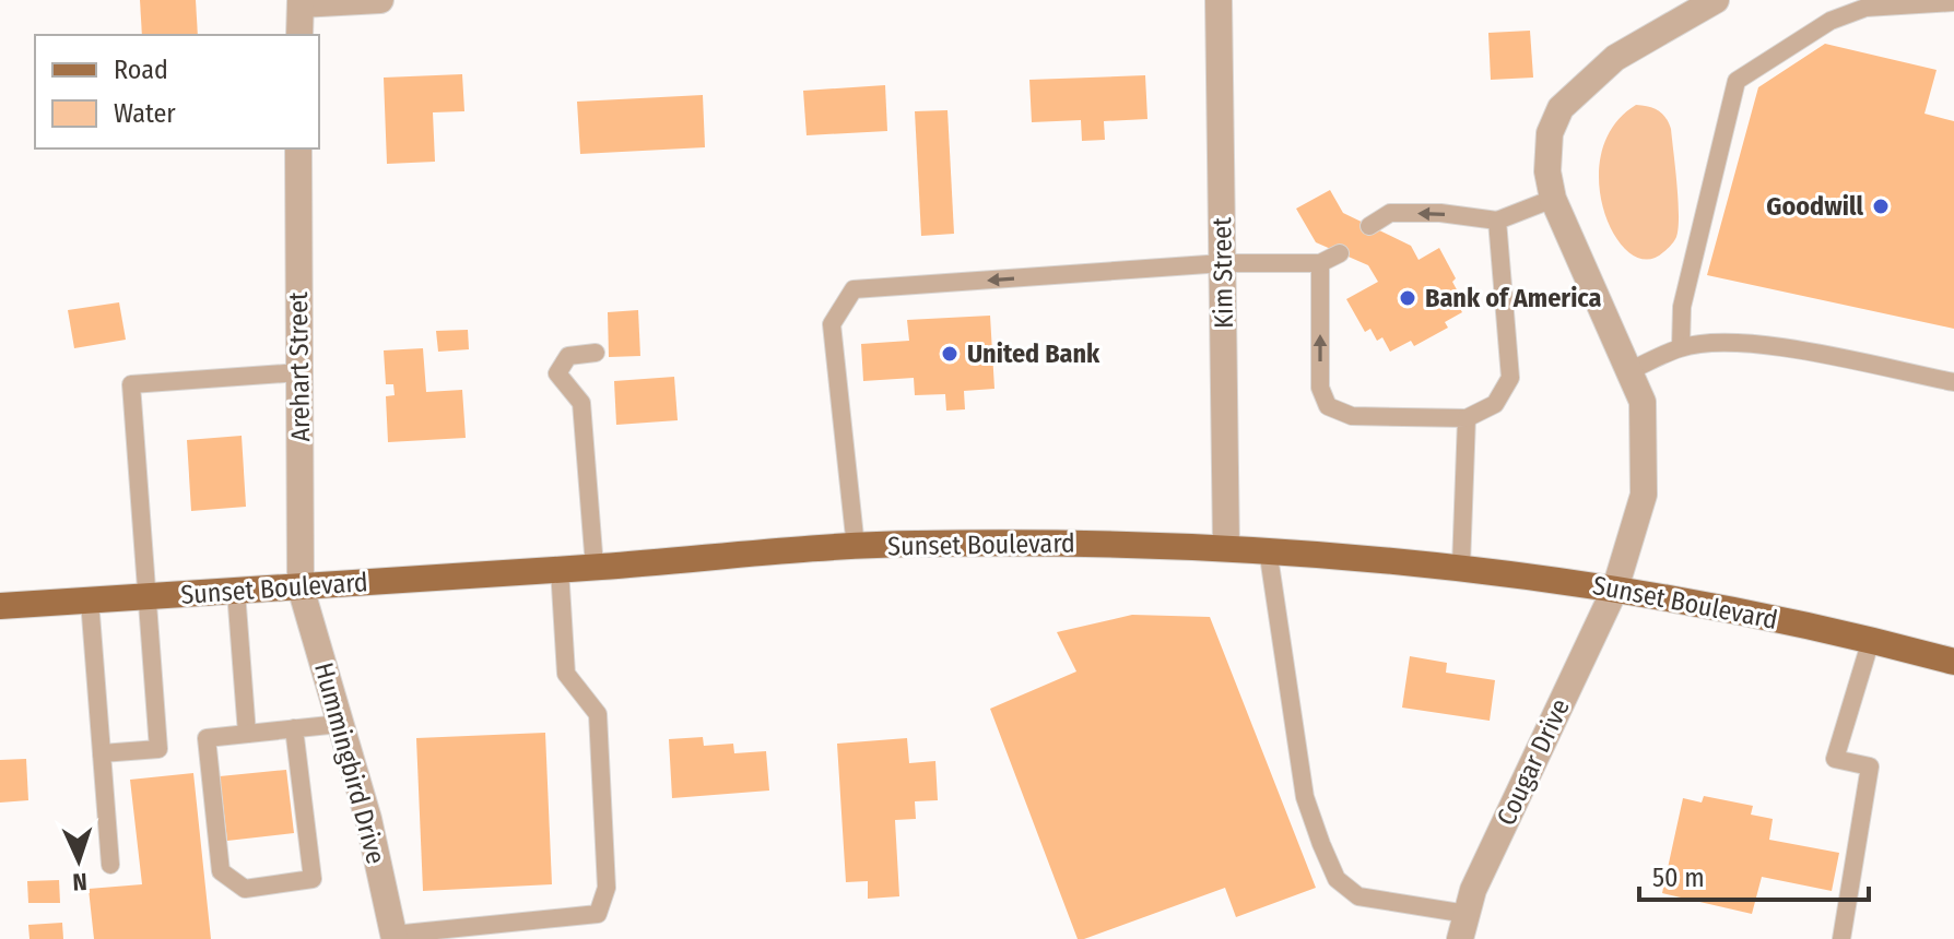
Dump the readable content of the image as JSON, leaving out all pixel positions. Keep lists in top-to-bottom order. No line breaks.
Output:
{"streets":{"main road":["Sunset Boulevard"],"street":["Kim Street","Arehart Street","Cougar Drive","Hummingbird Drive"]},"crossings":[["Kim Street","Sunset Boulevard"],["Arehart Street","Sunset Boulevard"],["Arehart Street","Hummingbird Drive"],["Sunset Boulevard","Cougar Drive"],["Sunset Boulevard","Hummingbird Drive"]],"places":["Goodwill","Bank of America","United Bank"],"legend":["Road","Water"],"scale_bar":"50 m","north":"bottom"}
